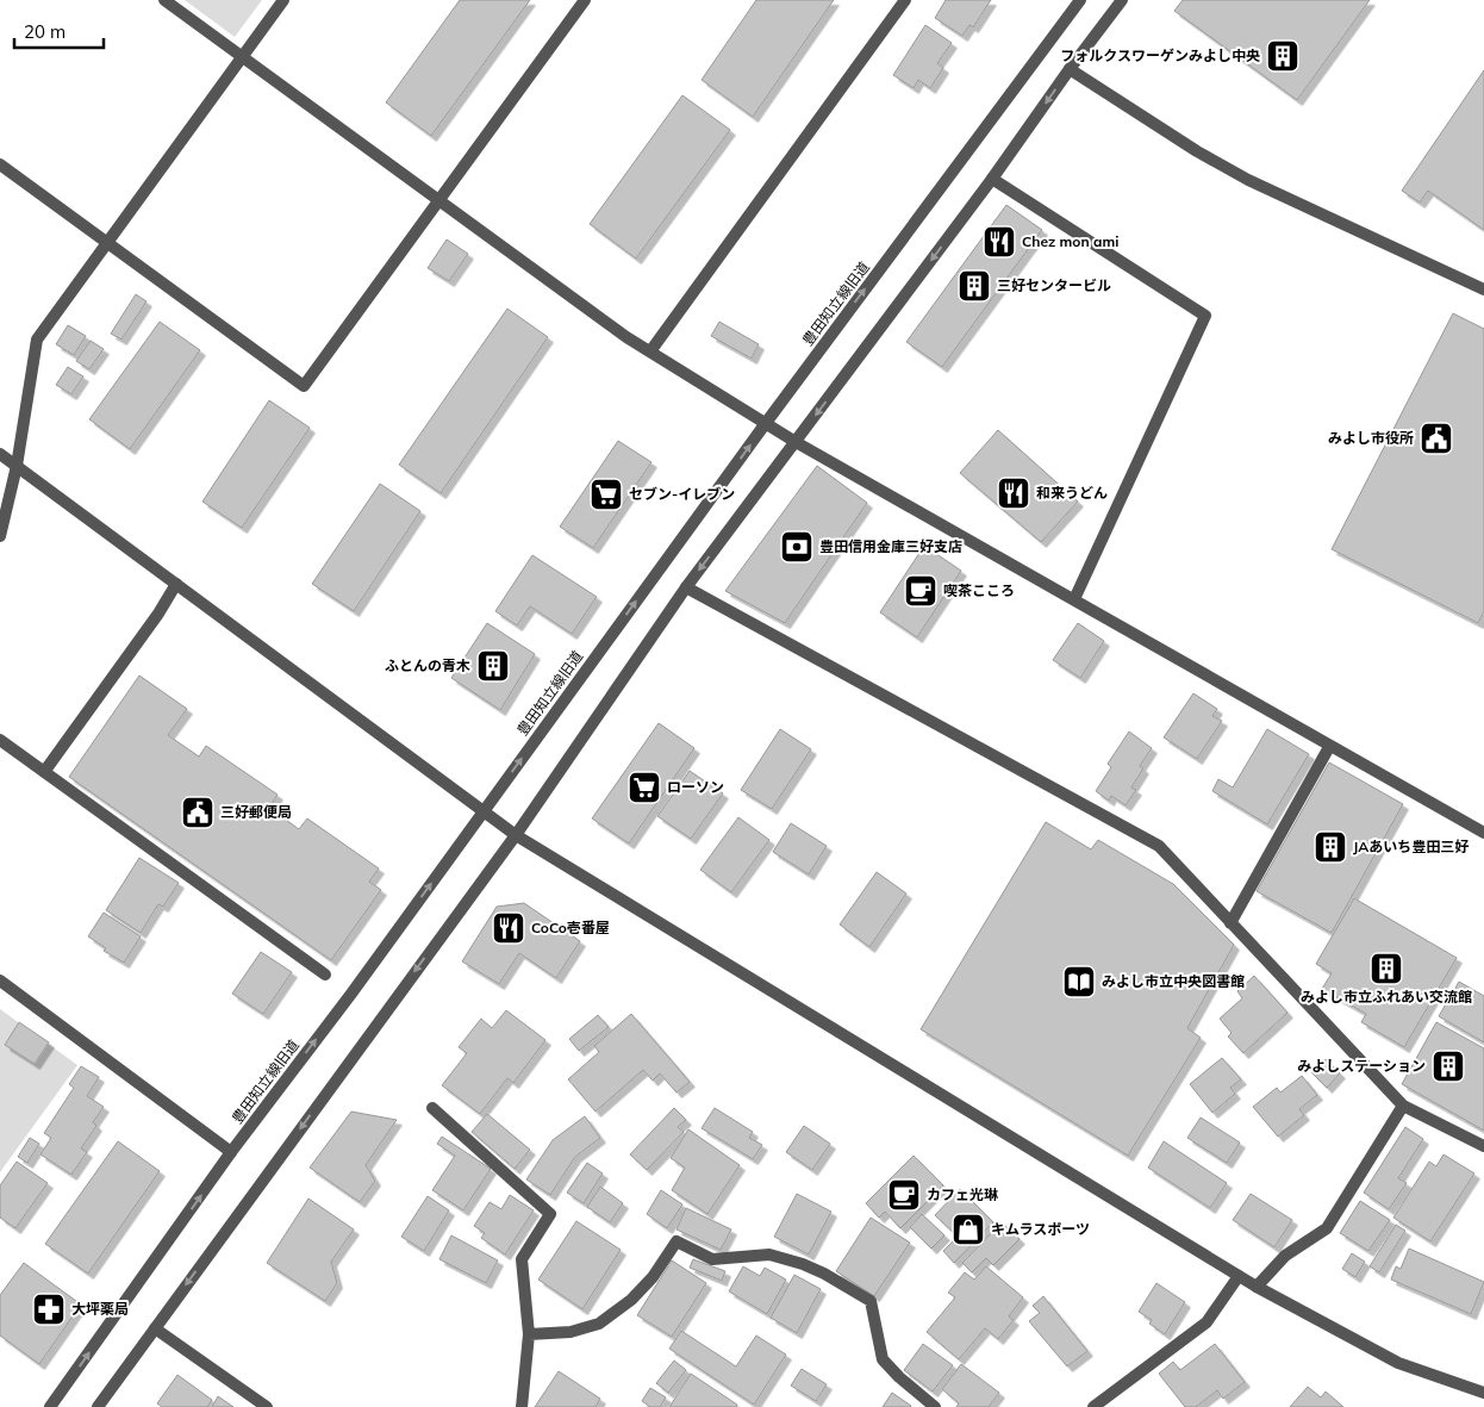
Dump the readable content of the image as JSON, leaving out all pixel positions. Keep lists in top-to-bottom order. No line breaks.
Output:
{"streets":{"street":["豊田知立線旧道"]},"places":{"building":["フォルクスワーゲンみよし中央","三好センタービル","ふとんの青木","JAあいち豊田三好","みよし市立ふれあい交流館","みよしステーション"],"restaurant":["Chez mon ami","和来うどん","CoCo壱番屋"],"public building":["みよし市役所","三好郵便局"],"supermarket":["セブン-イレブン","ローソン"],"bank":["豊田信用金庫三好支店"],"cafe":["喫茶こころ","カフェ光琳"],"library":["みよし市立中央図書館"],"shop":["キムラスポーツ"],"pharmacy":["大坪薬局"]},"scale_bar":"20 m"}
